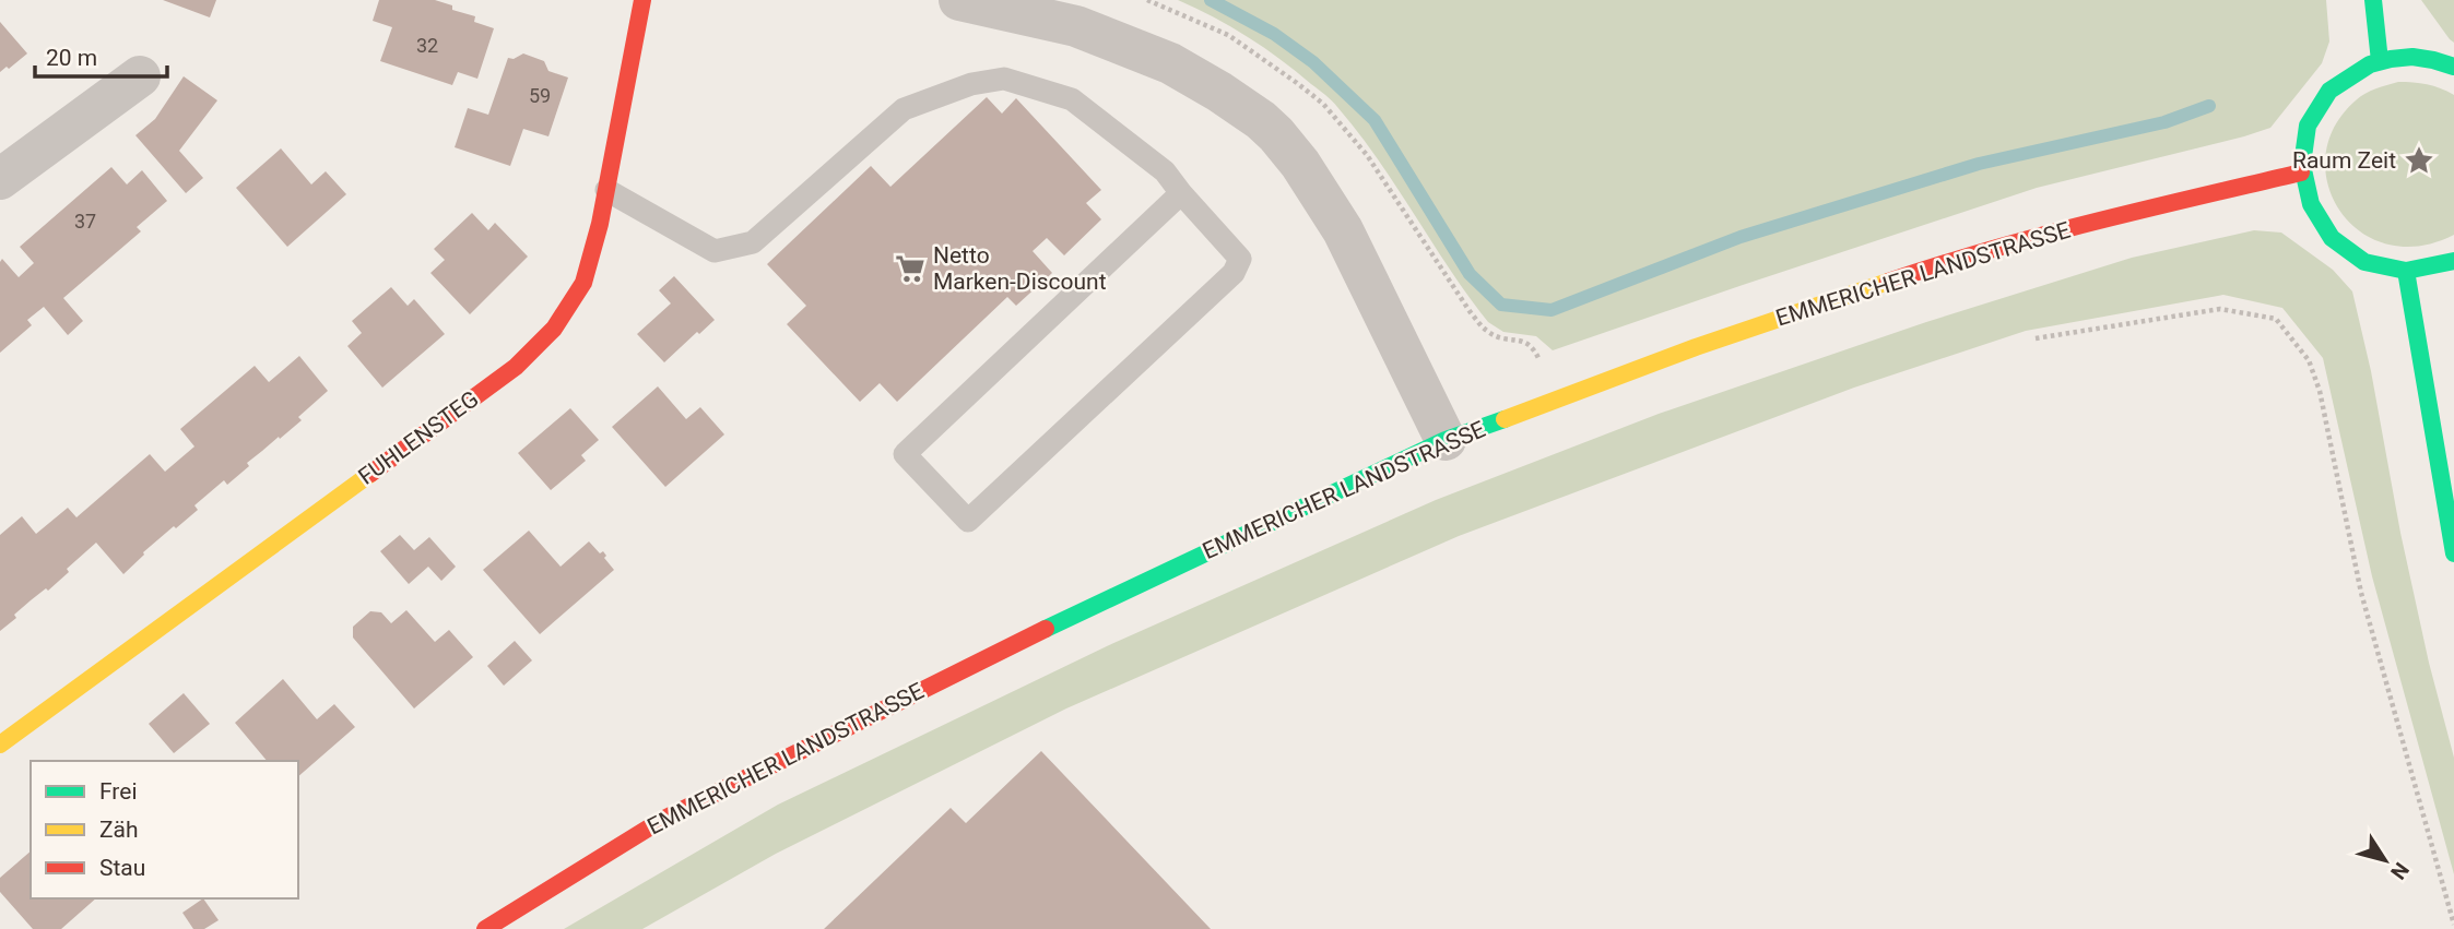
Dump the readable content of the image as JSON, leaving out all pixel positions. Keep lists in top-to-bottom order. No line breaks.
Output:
{"streets":{"main road":["EMMERICHER LANDSTRASSE","FUHLENSTEG"]},"places":{"place":["Raum Zeit"],"supermarket":["Netto Marken-Discount"]},"house_numbers":["32","59","37"],"legend":["Frei","Zäh","Stau"],"scale_bar":"20 m","north":"bottom right"}
